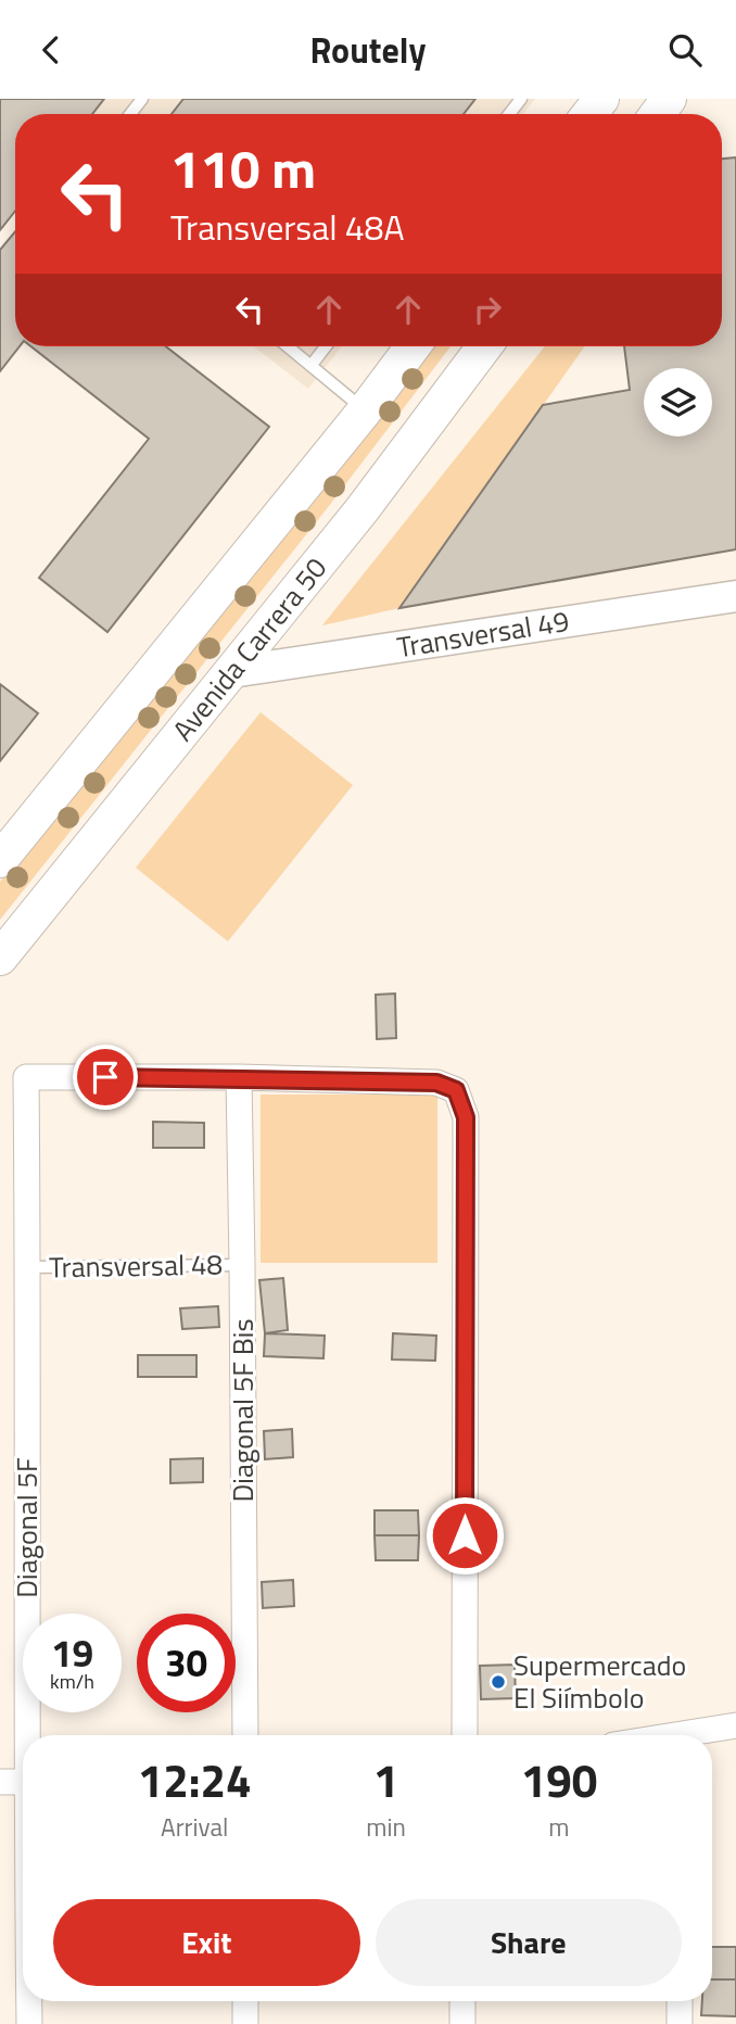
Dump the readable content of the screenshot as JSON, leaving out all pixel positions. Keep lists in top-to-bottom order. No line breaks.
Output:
{"streets":{"main road":["Avenida Carrera 50"],"street":["Transversal 49","Diagonal 5F Bis","Diagonal 5F"],"lane":["Transversal 48"]},"crossings":[["Transversal 49","Avenida Carrera 50"],["Transversal 48","Diagonal 5F Bis"],["Transversal 48","Diagonal 5F"],["Diagonal 5F Bis","Diagonal 5F"]],"places":["Supermercado El Siímbolo"],"page":{"header":"Routely","turn":["110 m","Transversal 48A"],"speed":"19 km/h","limit":"30","eta":["12:24","Arrival","1","min","190","m"],"buttons":["Exit","Share"]}}
